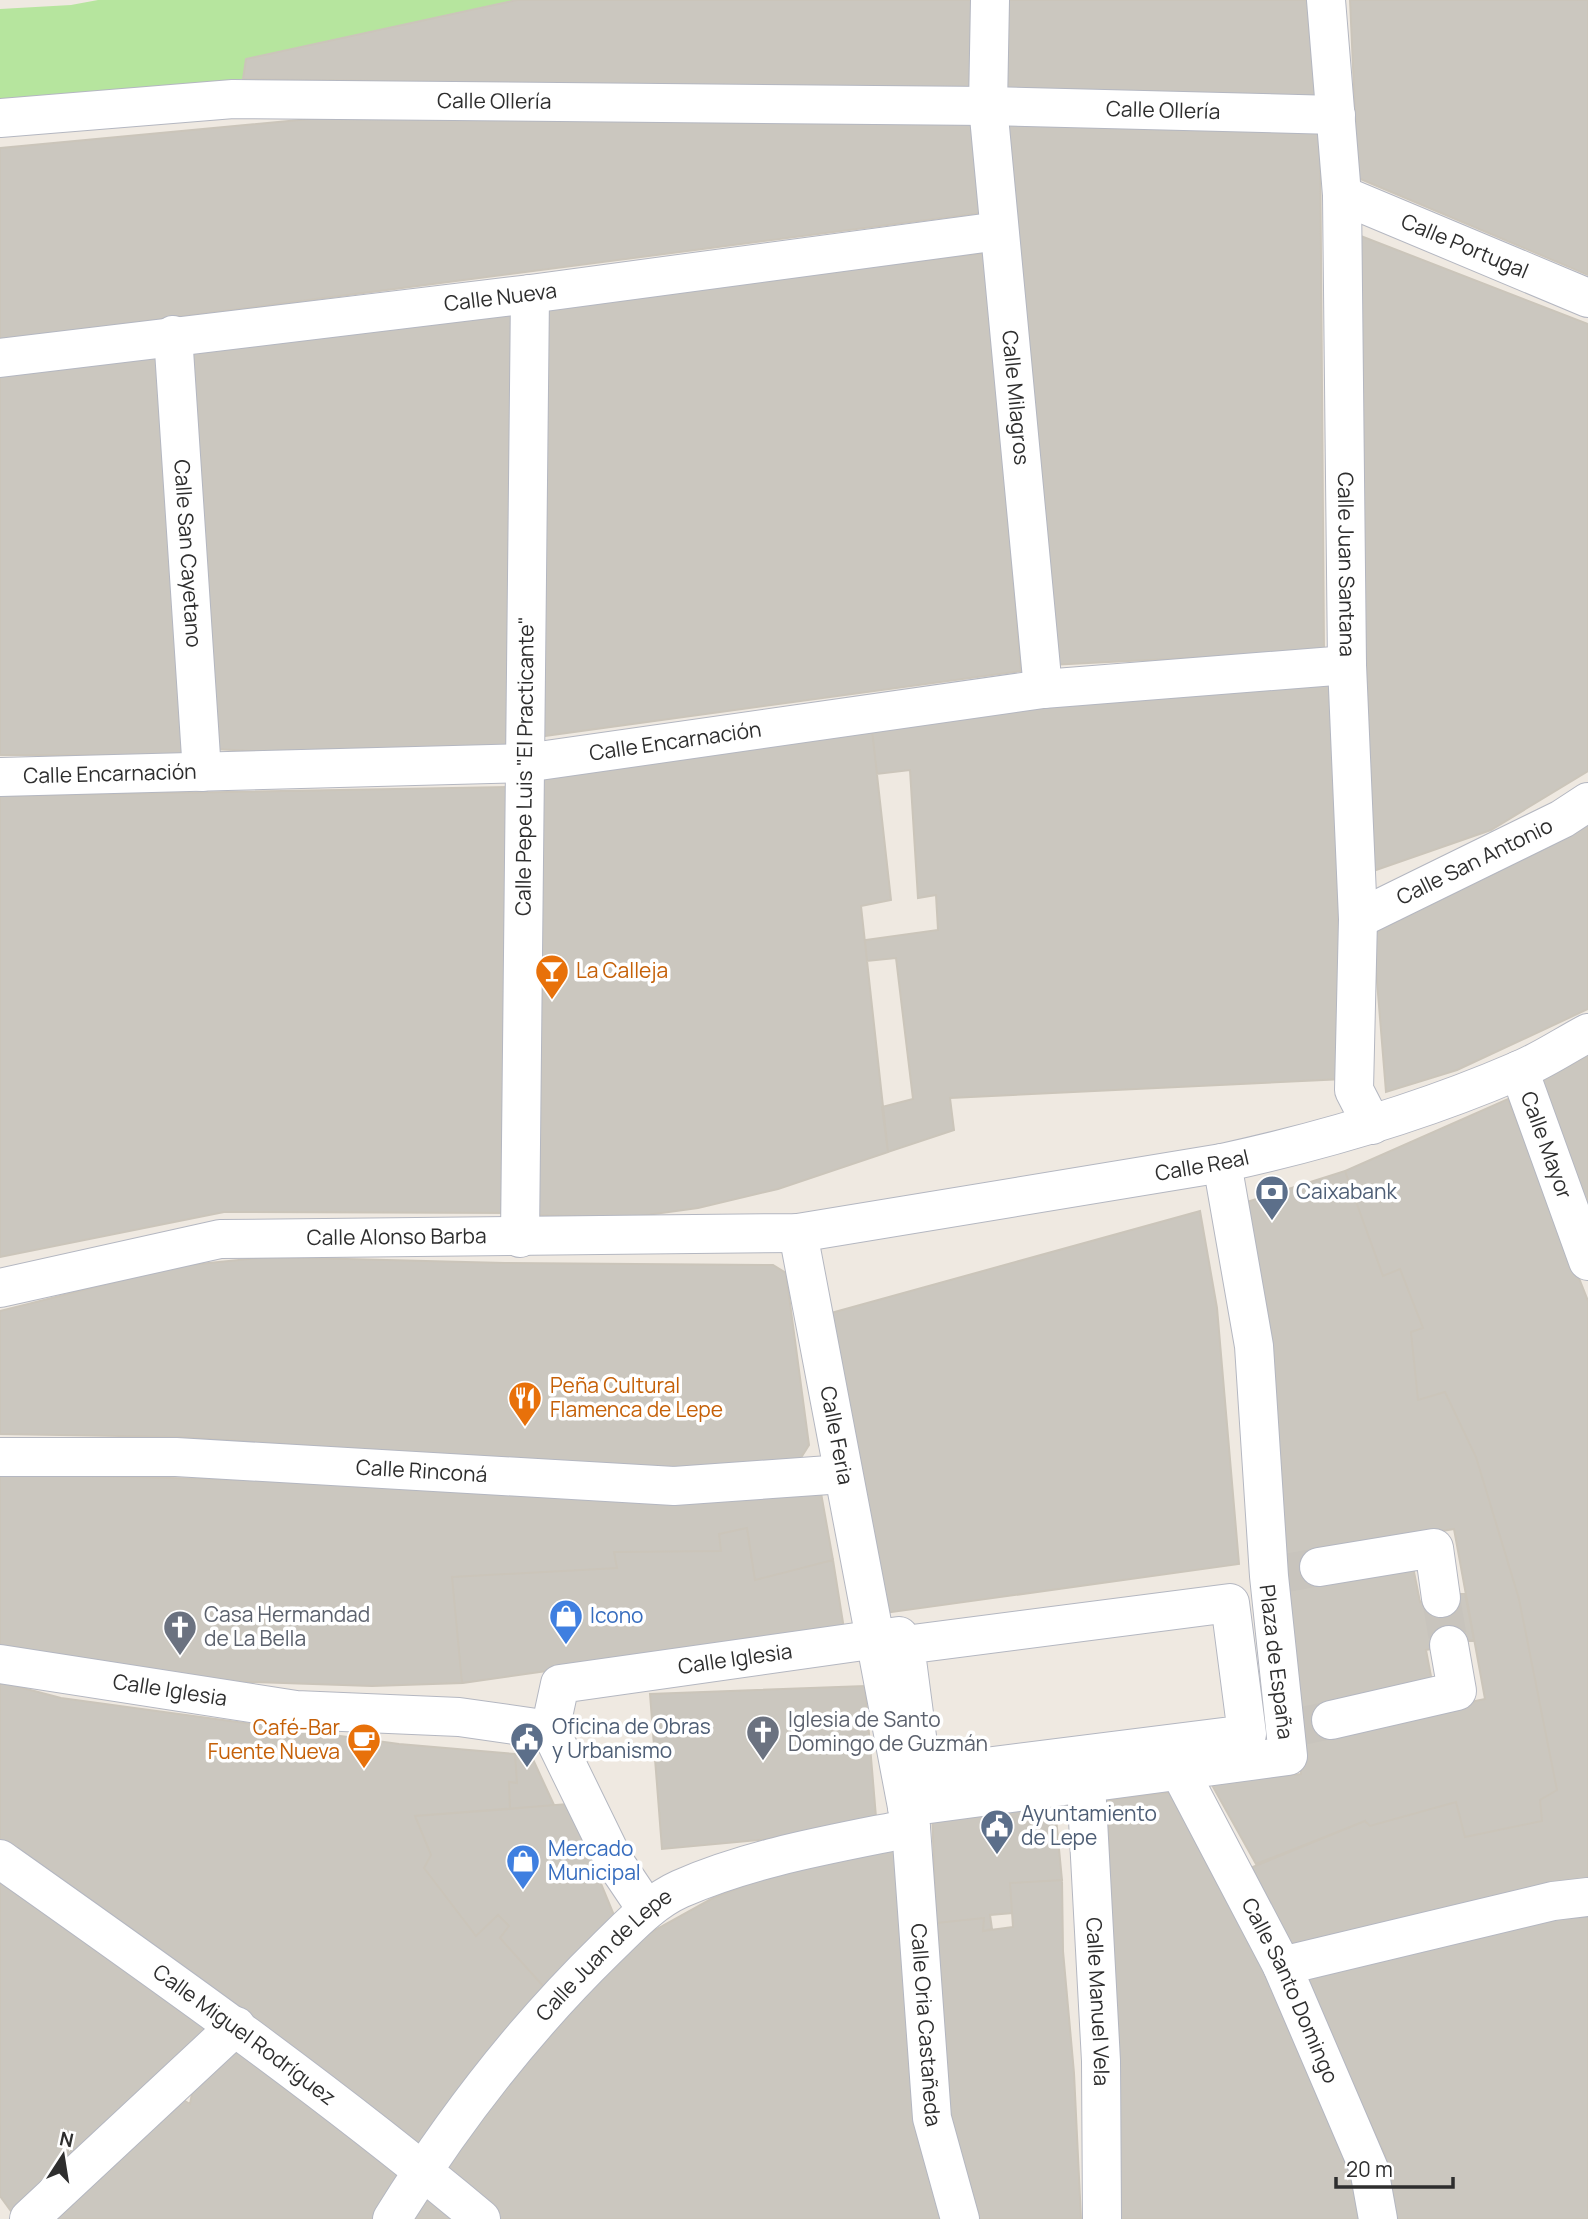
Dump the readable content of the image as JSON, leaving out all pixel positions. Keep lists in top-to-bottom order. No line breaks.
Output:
{"streets":{"street":["Calle Ollería","Calle Portugal","Calle Nueva","Calle Milagros","Calle San Cayetano","Calle Juan Santana","Calle Encarnación","Calle Pepe Luis \"El Practicante\"","Calle San Antonio","Calle Mayor","Calle Real","Calle Alonso Barba","Calle Feria","Calle Rinconá","Calle Iglesia","Plaza de España","Calle Juan de Lepe","Calle Santo Domingo","Calle Manuel Vela","Calle Oria Castañeda","Calle Miguel Rodríguez"]},"crossings":[["Calle Ollería","Calle Milagros"],["Calle Ollería","Calle Juan Santana"],["Calle Portugal","Calle Juan Santana"],["Calle Nueva","Calle Milagros"],["Calle Nueva","Calle San Cayetano"],["Calle Nueva","Calle Pepe Luis \"El Practicante\""],["Calle Milagros","Calle Encarnación"],["Calle San Cayetano","Calle Encarnación"],["Calle Juan Santana","Calle Encarnación"],["Calle Juan Santana","Calle San Antonio"],["Calle Juan Santana","Calle Real"],["Calle Encarnación","Calle Pepe Luis \"El Practicante\""],["Calle Pepe Luis \"El Practicante\"","Calle Alonso Barba"],["Calle Mayor","Calle Real"],["Calle Real","Calle Alonso Barba"],["Calle Real","Calle Feria"],["Calle Alonso Barba","Calle Feria"],["Calle Feria","Calle Rinconá"],["Calle Feria","Calle Iglesia"],["Calle Feria","Plaza de España"],["Calle Iglesia","Plaza de España"],["Plaza de España","Calle Juan de Lepe"],["Plaza de España","Calle Santo Domingo"],["Plaza de España","Calle Manuel Vela"],["Plaza de España","Calle Oria Castañeda"],["Calle Juan de Lepe","Calle Oria Castañeda"],["Calle Juan de Lepe","Calle Miguel Rodríguez"]],"places":{"bar":["La Calleja"],"bank":["Caixabank"],"restaurant":["Peña Cultural Flamenca de Lepe"],"shop":["Icono","Mercado Municipal"],"church":["Casa Hermandad de La Bella","Iglesia de Santo Domingo de Guzmán"],"public building":["Oficina de Obras y Urbanismo","Ayuntamiento de Lepe"],"cafe":["Café-Bar Fuente Nueva"]},"scale_bar":"20 m","north":"top"}
